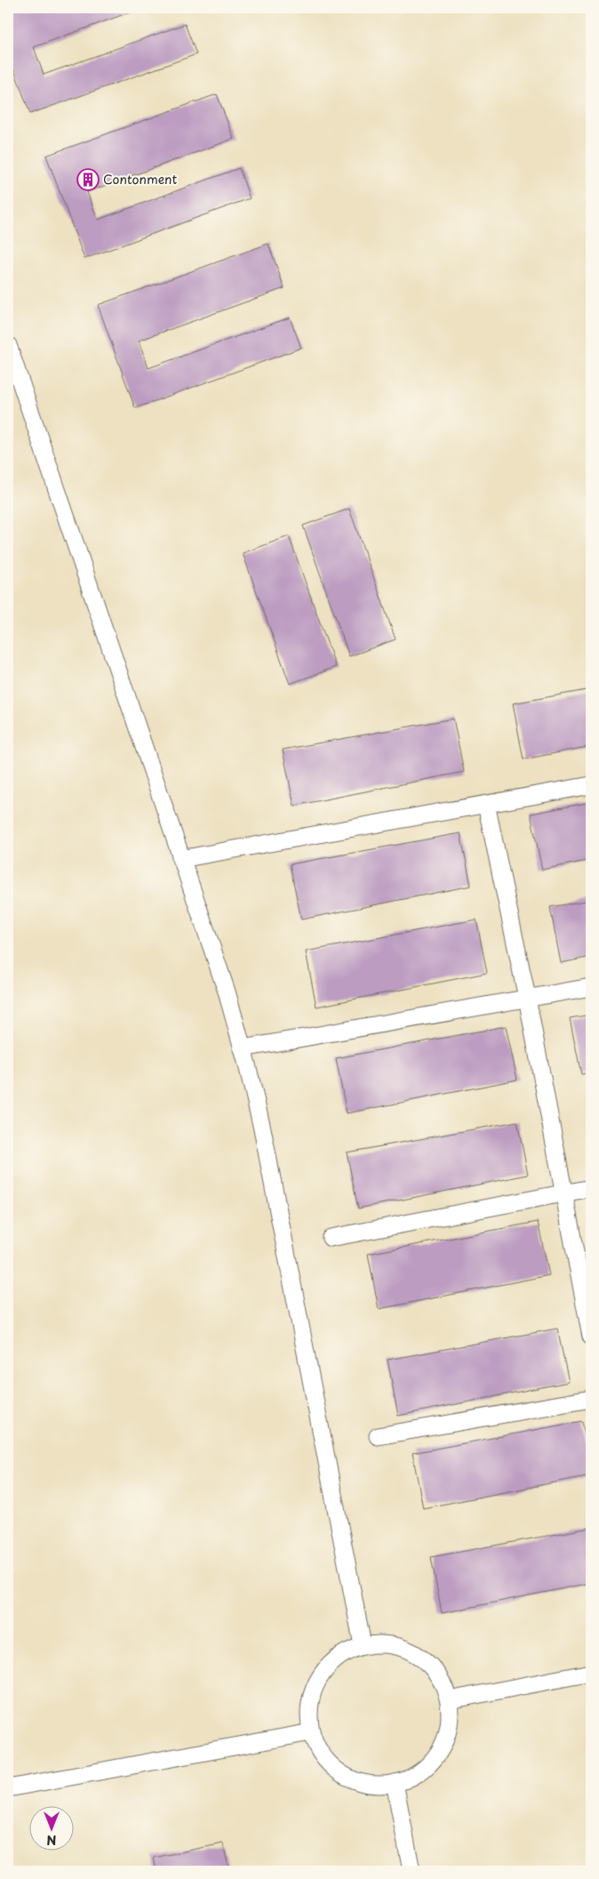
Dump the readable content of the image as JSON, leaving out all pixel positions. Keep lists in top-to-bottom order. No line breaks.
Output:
{"places":{"building":["Contonment"]},"north":"bottom"}
